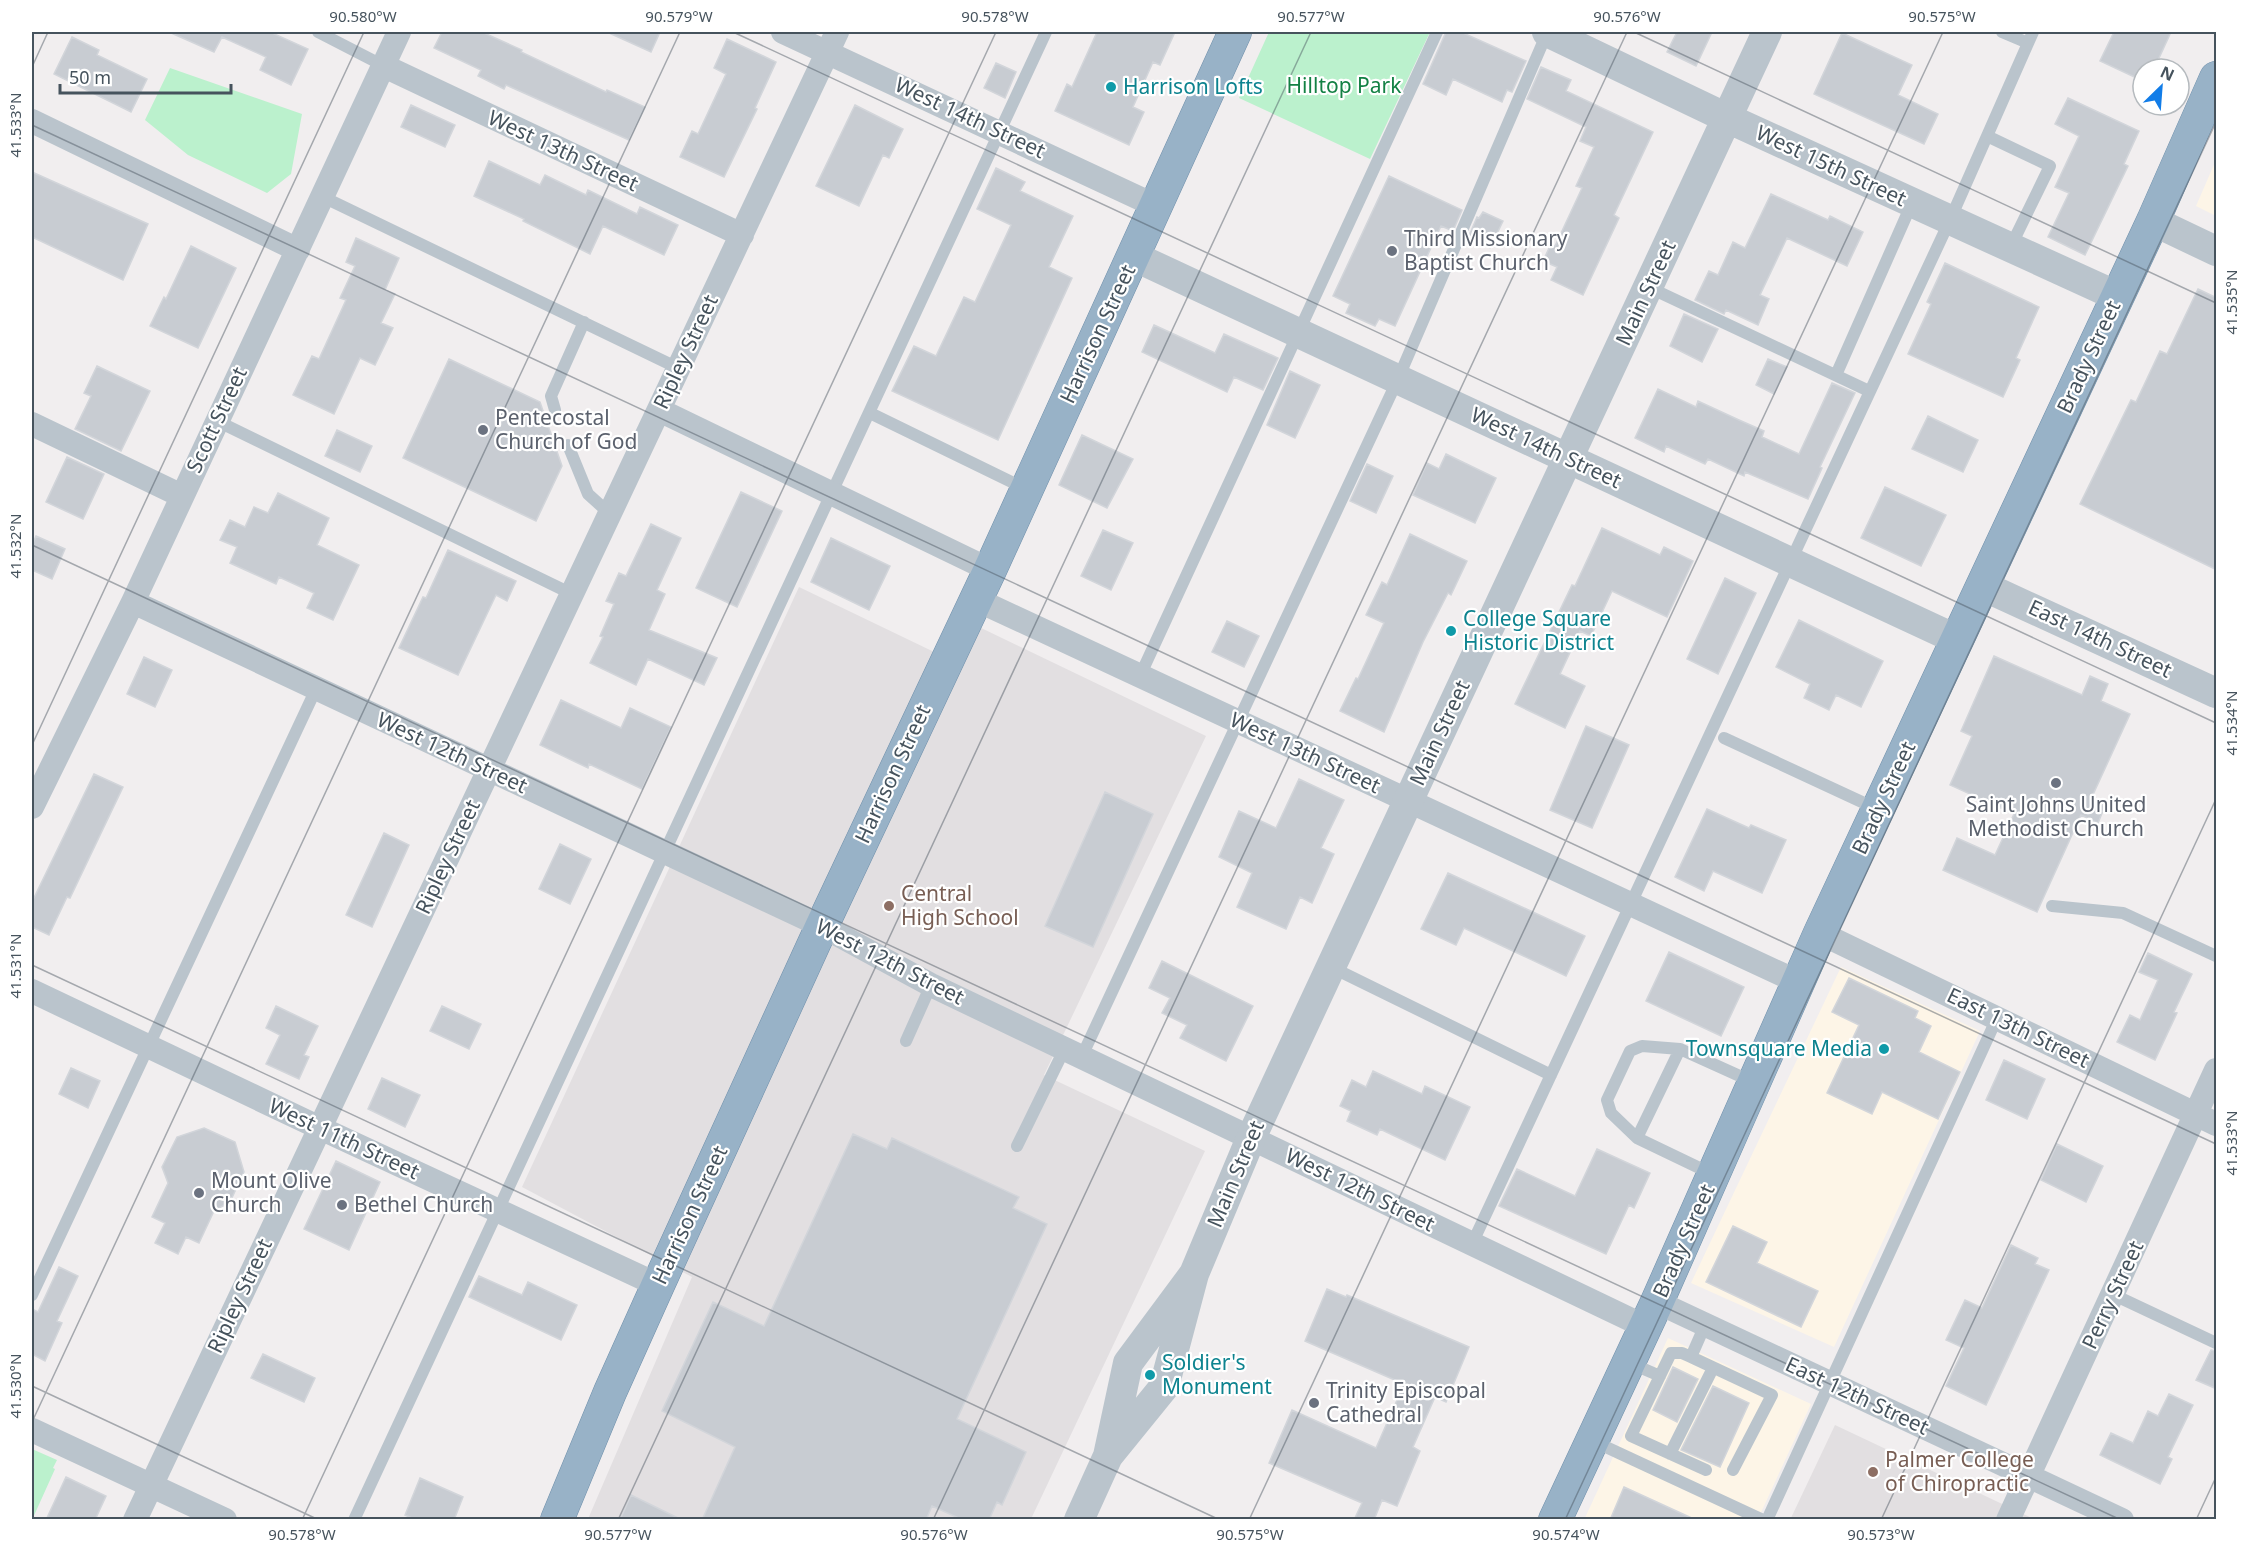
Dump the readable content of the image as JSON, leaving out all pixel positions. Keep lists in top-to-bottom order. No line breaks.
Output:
{"streets":{"highway":["Harrison Street","Brady Street"],"street":["West 14th Street","West 13th Street","West 15th Street","Main Street","Ripley Street","Scott Street","East 14th Street","West 12th Street","East 13th Street","West 11th Street","Perry Street","East 12th Street"]},"crossings":[["West 14th Street","Main Street"],["West 14th Street","Harrison Street"],["West 14th Street","Ripley Street"],["West 14th Street","Brady Street"],["West 13th Street","Main Street"],["West 13th Street","Harrison Street"],["West 13th Street","Ripley Street"],["West 13th Street","Brady Street"],["West 13th Street","Scott Street"],["West 15th Street","Main Street"],["West 15th Street","Brady Street"],["Main Street","West 12th Street"],["Harrison Street","West 12th Street"],["Harrison Street","West 11th Street"],["Ripley Street","West 12th Street"],["Ripley Street","West 11th Street"],["Brady Street","East 14th Street"],["Brady Street","West 12th Street"],["Brady Street","East 13th Street"],["Brady Street","East 12th Street"],["Scott Street","West 12th Street"],["West 12th Street","East 12th Street"],["East 13th Street","Perry Street"],["Perry Street","East 12th Street"]],"parks":["Hilltop Park"],"places":["Harrison Lofts","Third Missionary Baptist Church","Pentecostal Church of God","College Square Historic District","Saint Johns United Methodist Church","Central High School","Townsquare Media","Mount Olive Church","Bethel Church","Soldier's Monument","Trinity Episcopal Cathedral","Palmer College of Chiropractic"],"scale_bar":"50 m","north":"top right","coordinates":["90.580°W","90.579°W","90.578°W","90.577°W","90.576°W","90.575°W","41.533°N","41.535°N","41.532°N","41.534°N","41.531°N","41.530°N","90.574°W","90.573°W"]}
